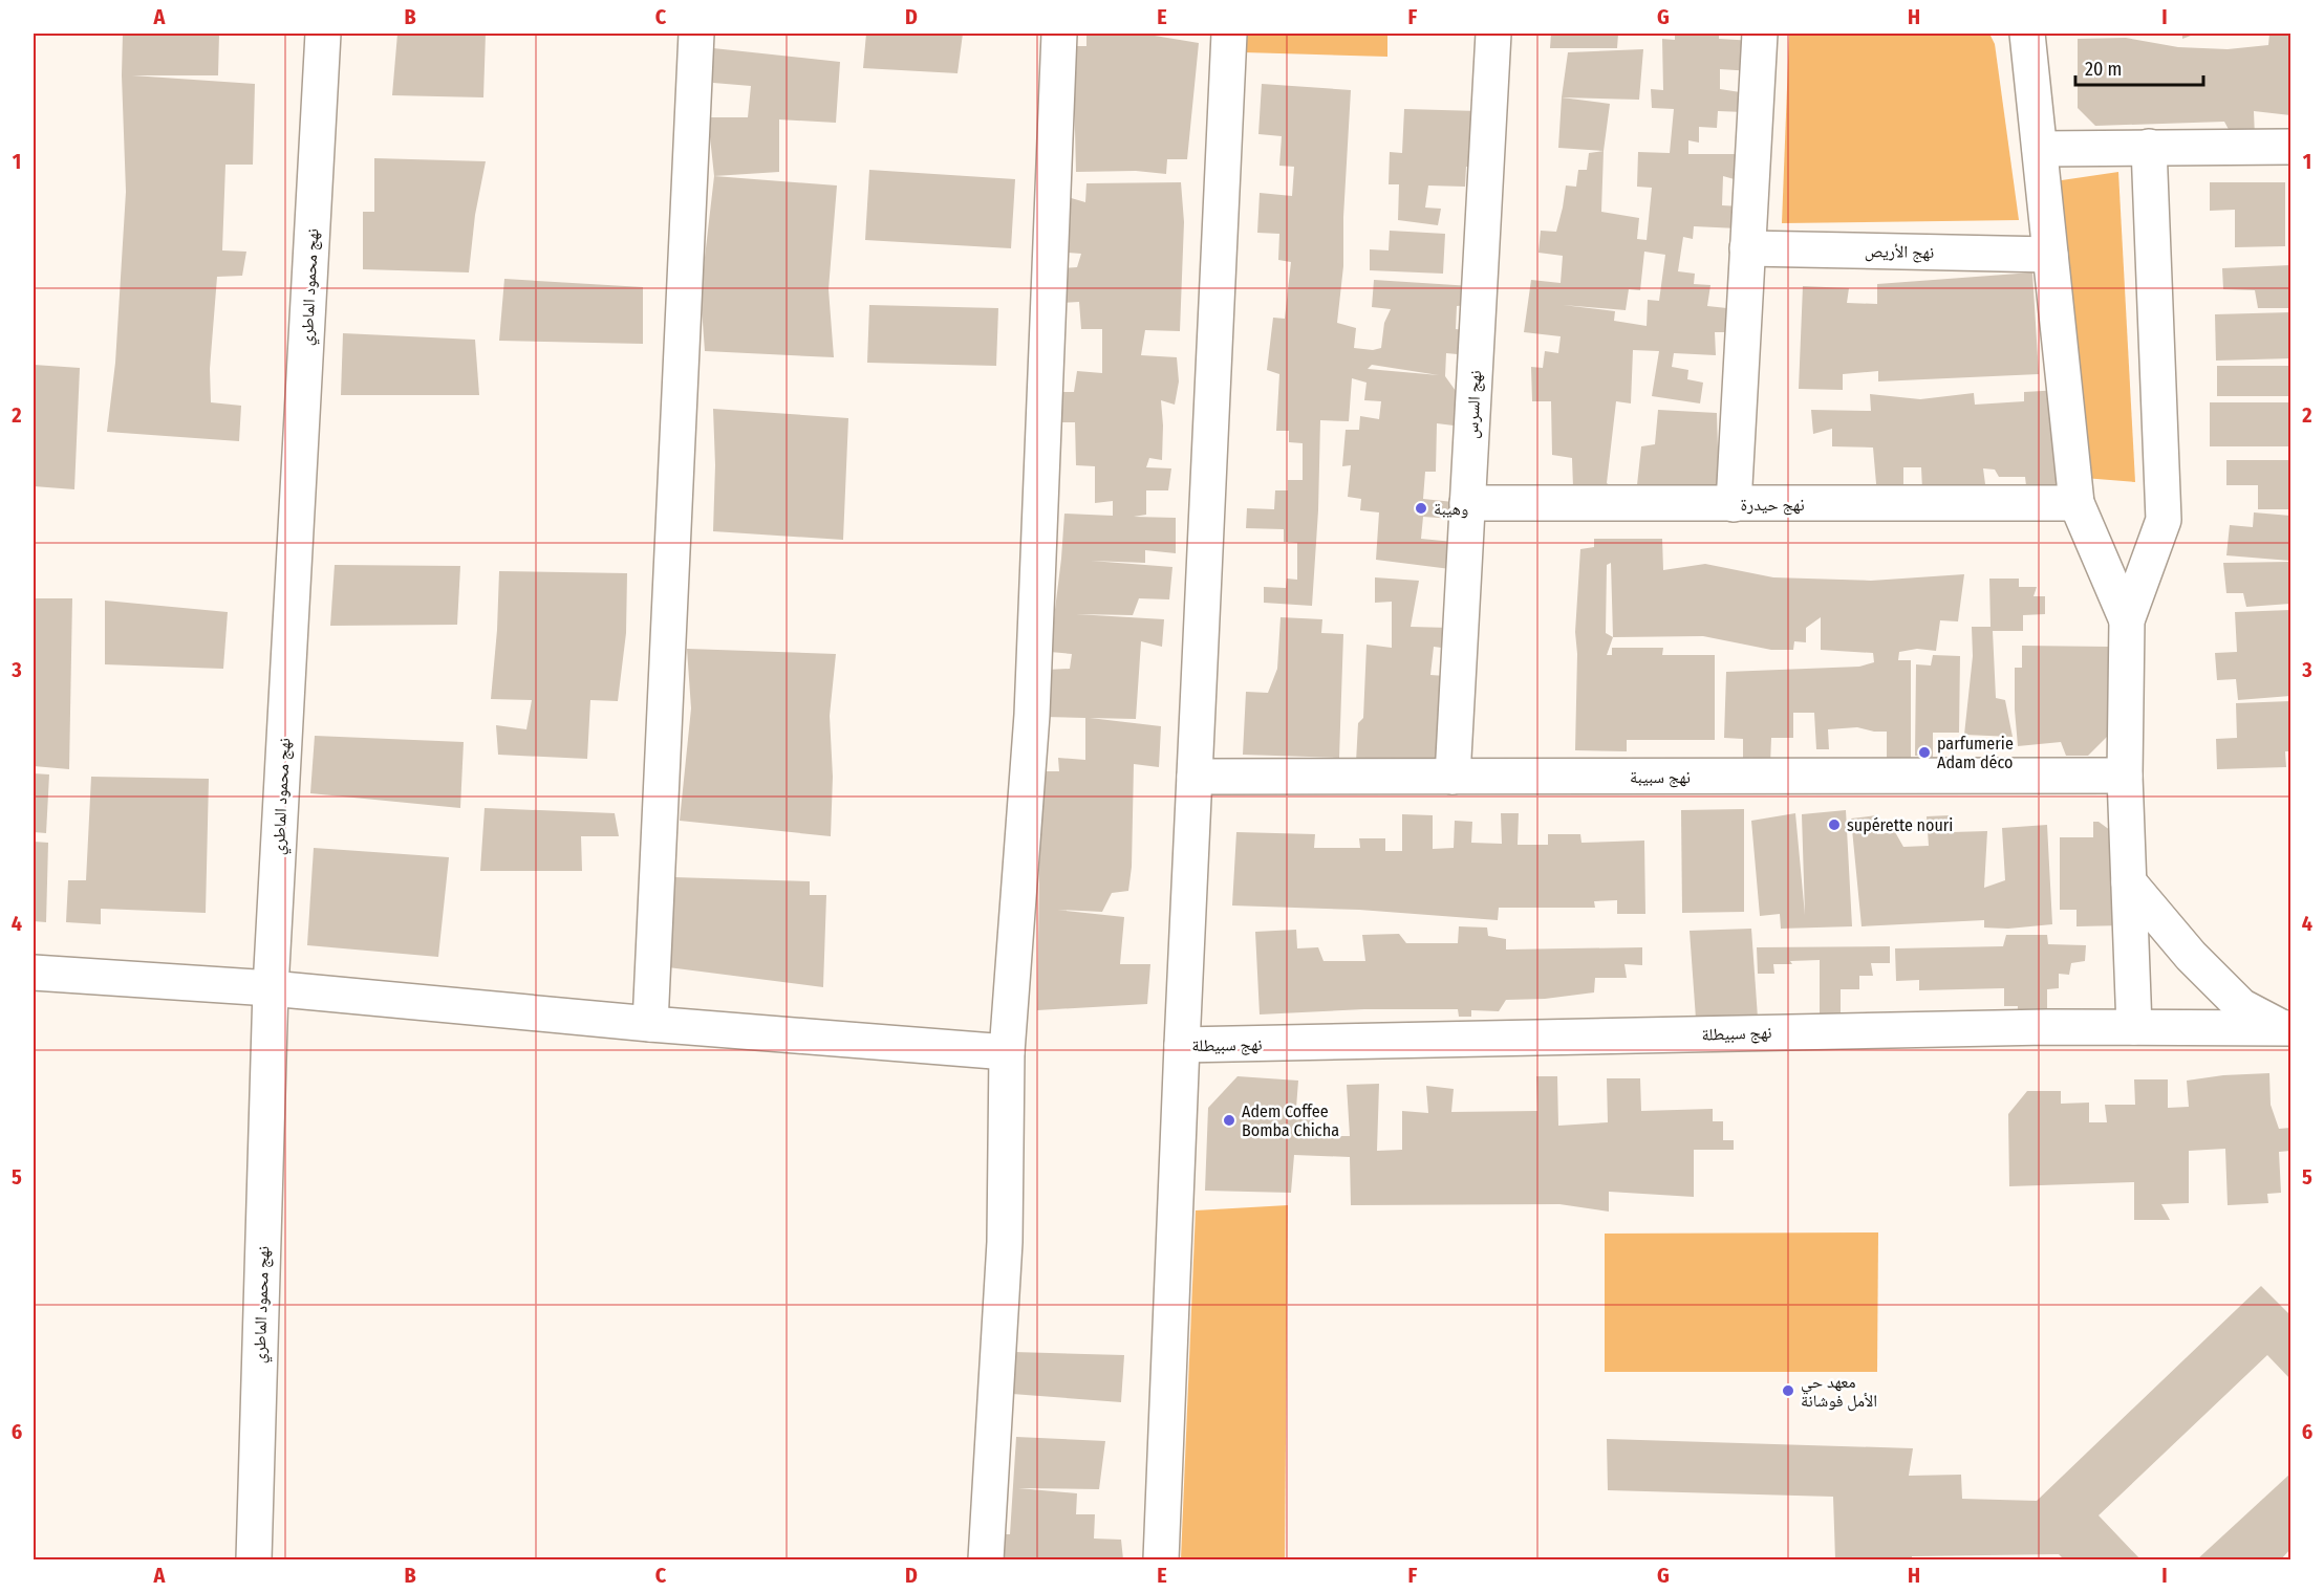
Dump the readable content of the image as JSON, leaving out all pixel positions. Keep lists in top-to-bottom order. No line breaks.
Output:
{"streets":{"street":["نهج الأريص","نهج محمود الماطري","نهج السرس","نهج حيدرة","نهج سبيبة","نهج سبيطلة"]},"crossings":[["نهج السرس","نهج حيدرة"],["نهج السرس","نهج سبيبة"]],"places":["وهيبة","parfumerie Adam déco","supérette nouri","Adem Coffee Bomba Chicha","معهد حي الأمل فوشانة"],"scale_bar":"20 m","grid":{"columns":["A","B","C","D","E","F","G","H","I"],"rows":["1","2","3","4","5","6"]}}
